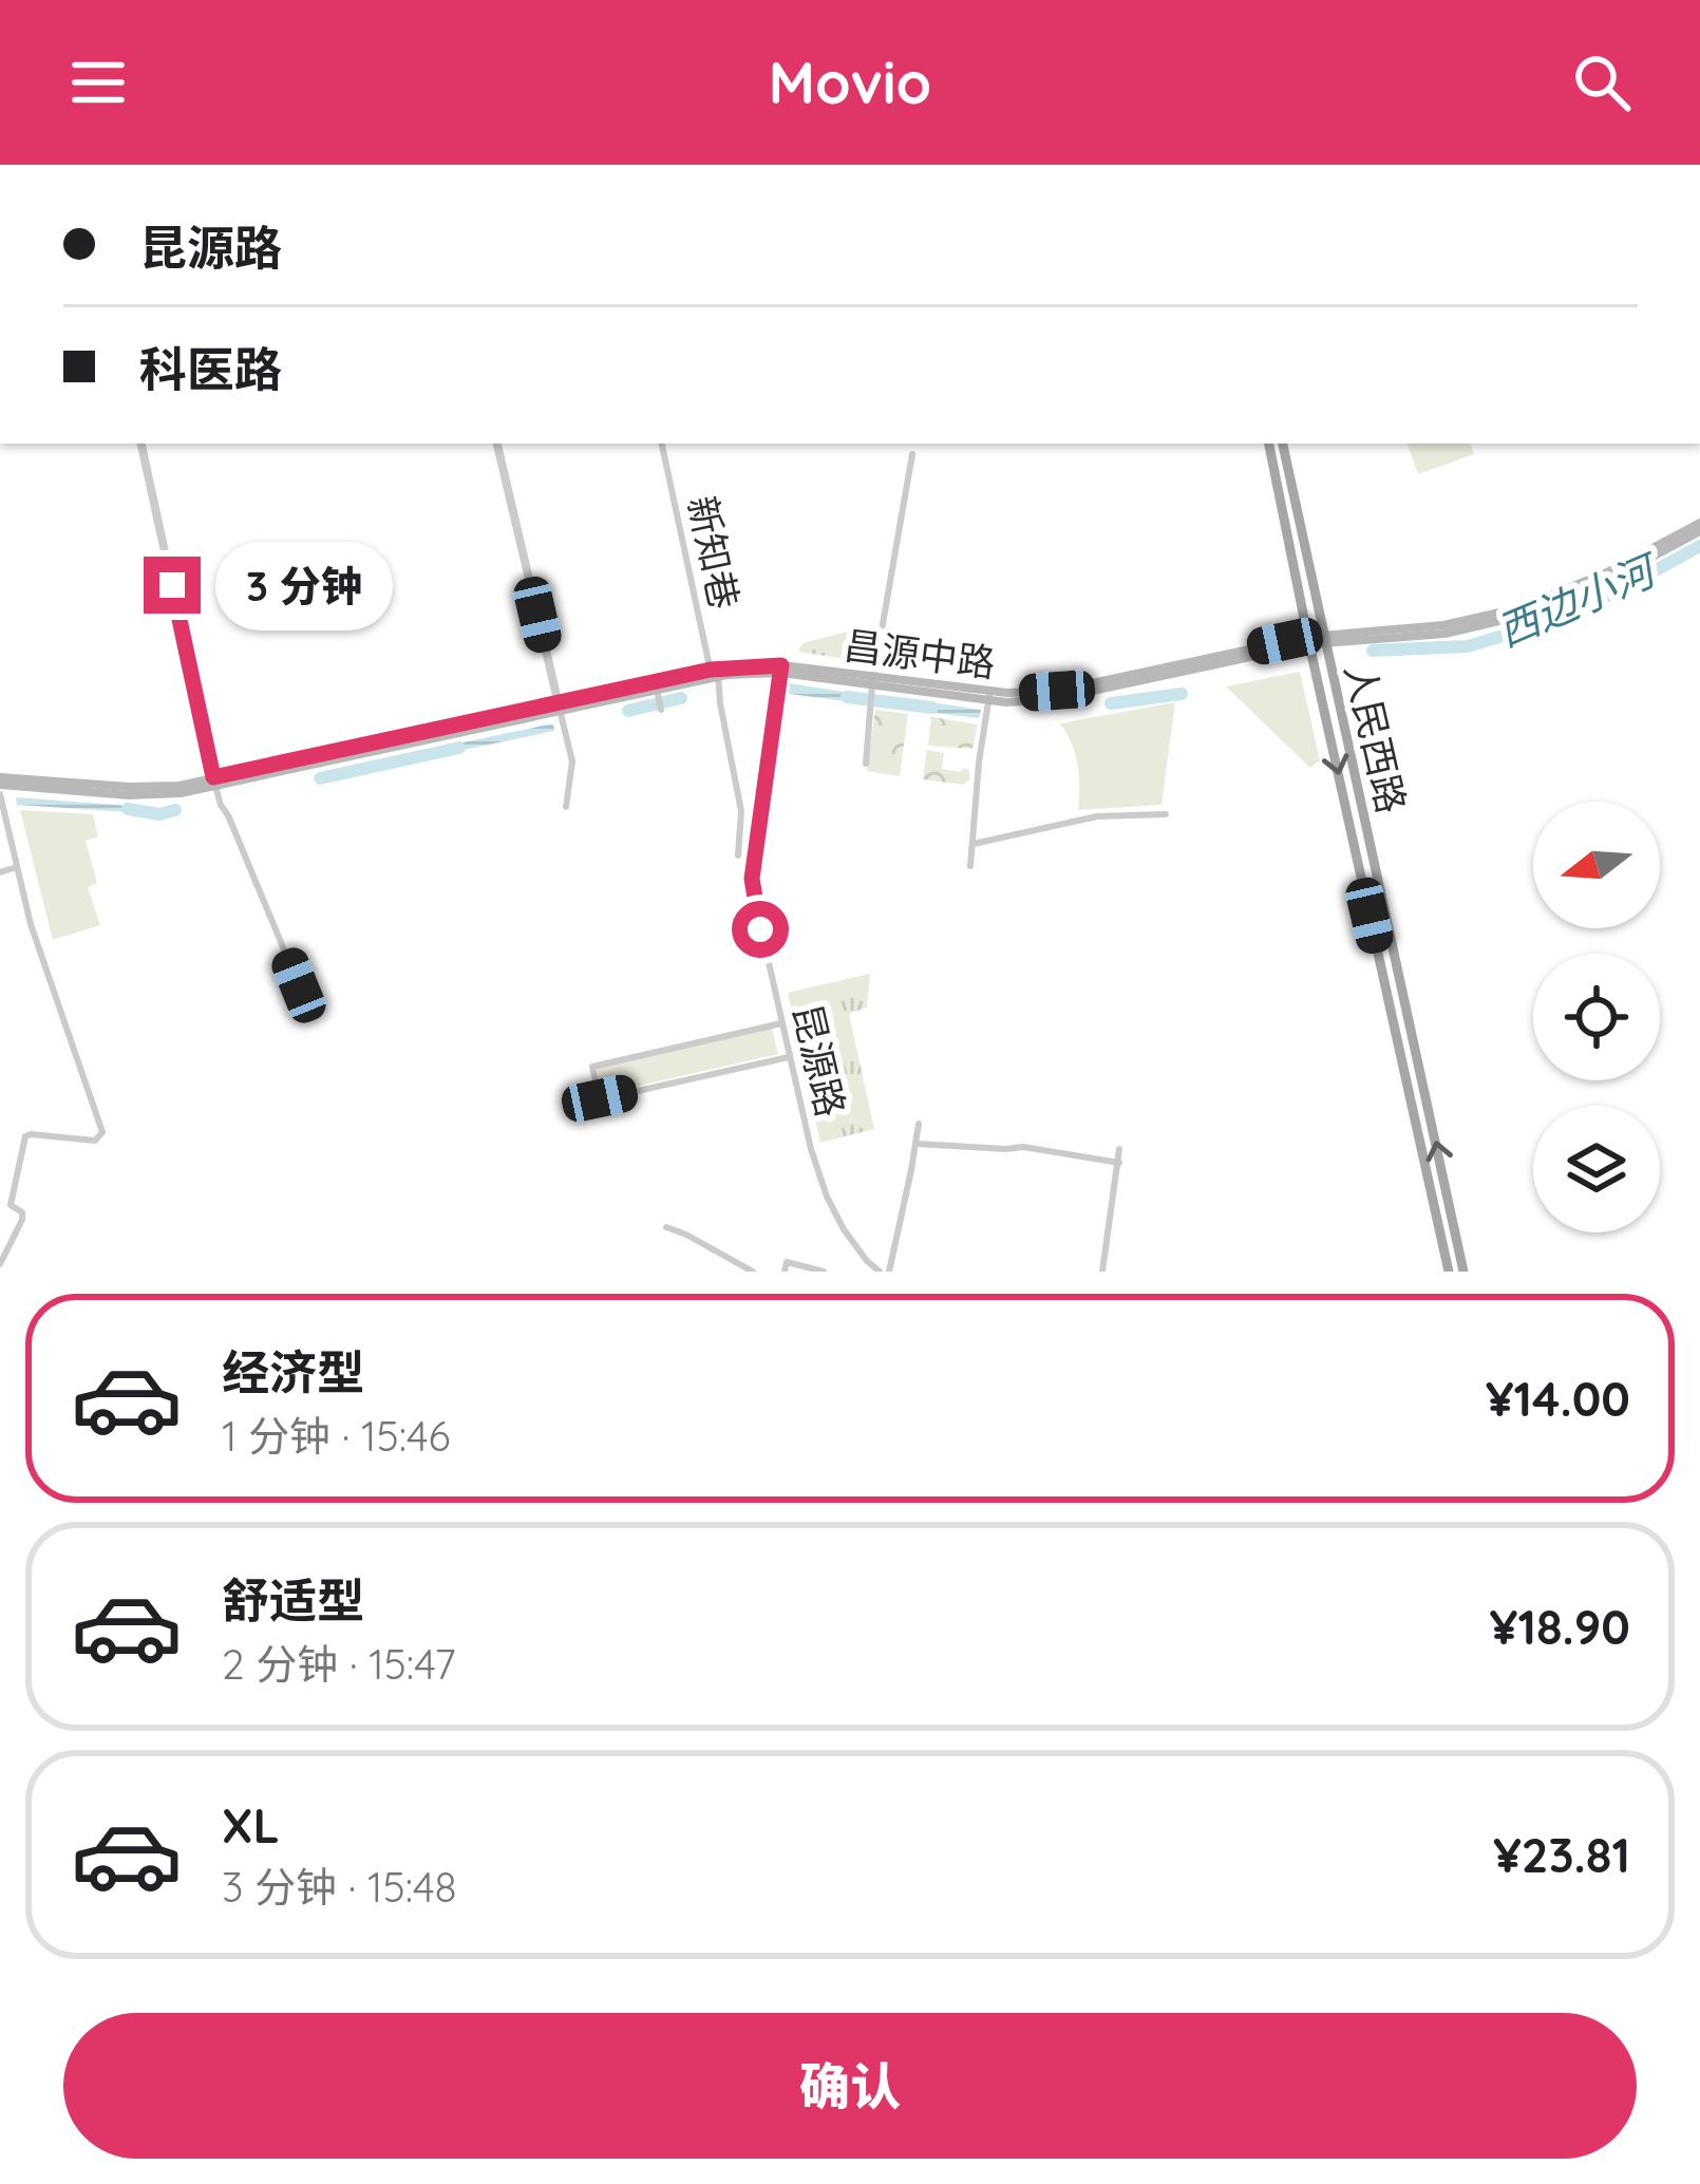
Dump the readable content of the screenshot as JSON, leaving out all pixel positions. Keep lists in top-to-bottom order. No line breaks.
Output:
{"streets":{"main road":["昌源中路","人民西路"],"street":["新知巷","昆源路"]},"crossings":[["新知巷","昌源中路"],["昌源中路","人民西路"],["昌源中路","昆源路"]],"water":["西边小河"],"north":"left","page":{"header":"Movio","banner":["昆源路","科医路"],"bubble":"3 分钟","list":[{"name":"经济型","note":"1 分钟 · 15:46","value":"¥14.00"},{"name":"舒适型","note":"2 分钟 · 15:47","value":"¥18.90"},{"name":"XL","note":"3 分钟 · 15:48","value":"¥23.81"}],"buttons":"确认"}}
